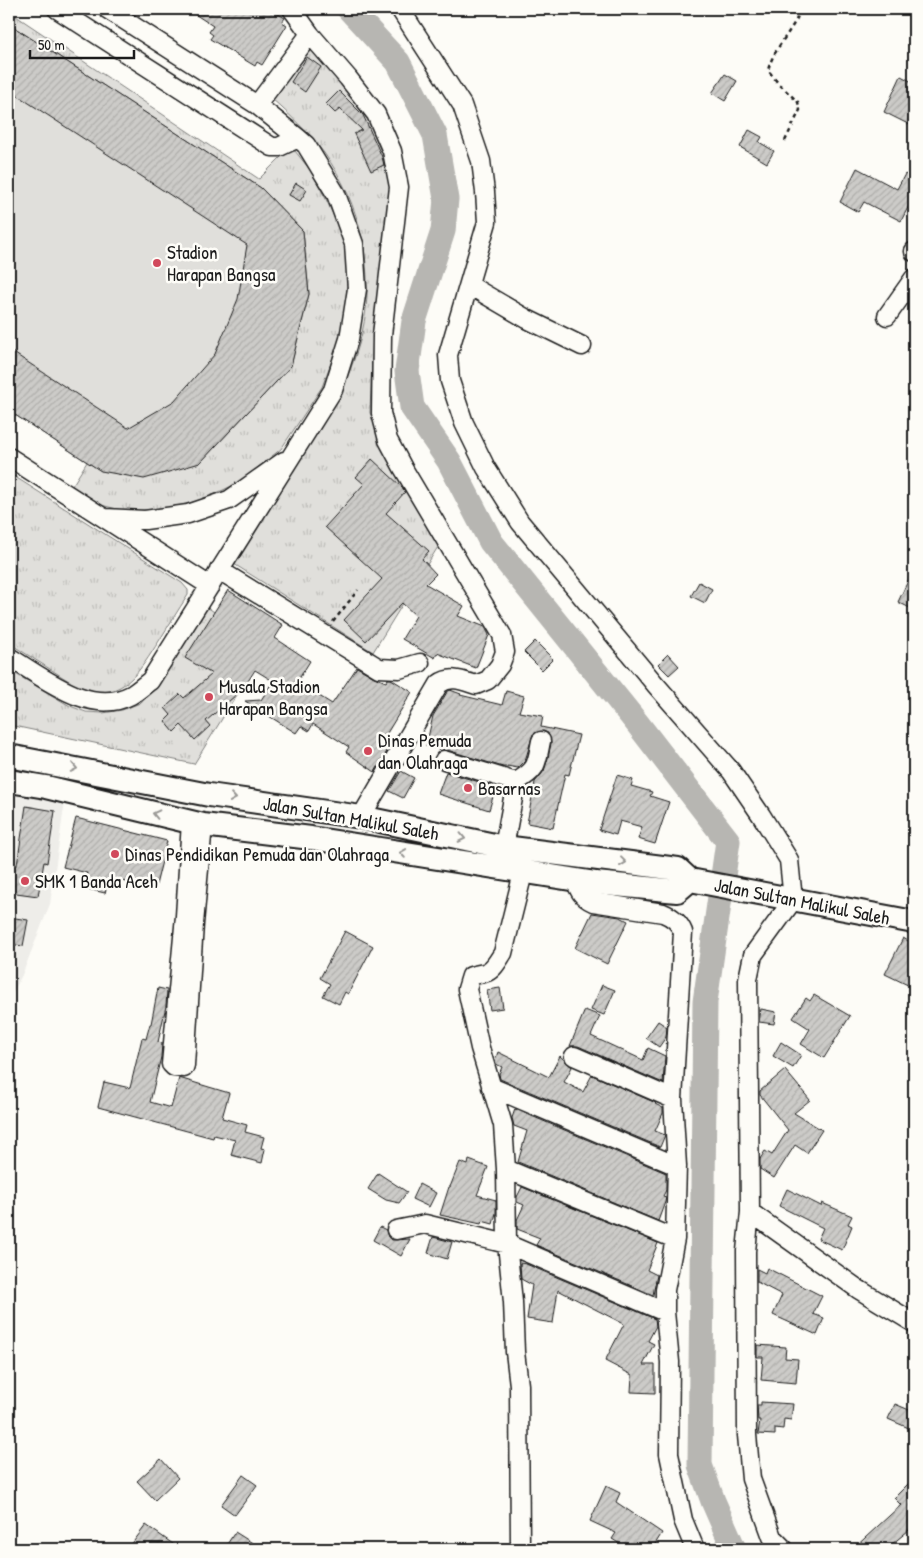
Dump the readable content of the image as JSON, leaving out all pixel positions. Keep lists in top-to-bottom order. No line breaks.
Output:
{"streets":{"main road":["Jalan Sultan Malikul Saleh"]},"places":["Stadion Harapan Bangsa","Musala Stadion Harapan Bangsa","Dinas Pemuda dan Olahraga","Basarnas","Dinas Pendidikan Pemuda dan Olahraga","SMK 1 Banda Aceh"],"scale_bar":"50 m"}
